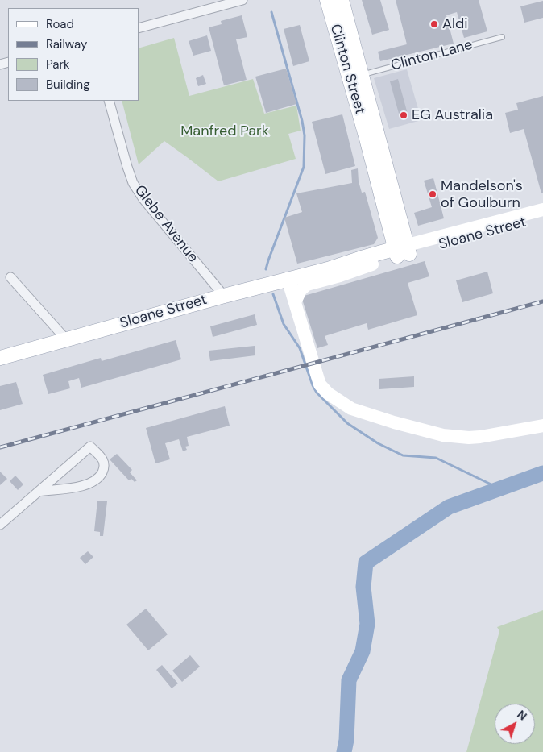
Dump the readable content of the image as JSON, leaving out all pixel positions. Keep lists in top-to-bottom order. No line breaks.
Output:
{"streets":{"main road":["Clinton Street","Sloane Street"],"street":["Glebe Avenue"],"lane":["Clinton Lane"]},"crossings":[["Clinton Lane","Clinton Street"],["Clinton Street","Sloane Street"],["Glebe Avenue","Sloane Street"]],"parks":["Manfred Park"],"places":["Aldi","EG Australia","Mandelson's of Goulburn"],"legend":["Road","Railway","Park","Building"],"north":"top right"}
